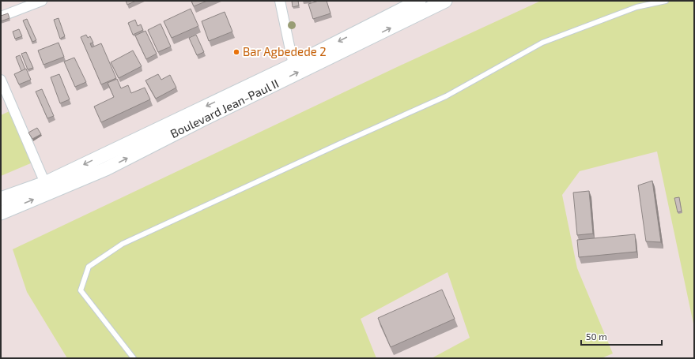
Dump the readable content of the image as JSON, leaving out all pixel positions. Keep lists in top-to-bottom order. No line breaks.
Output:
{"streets":{"main road":["Boulevard Jean-Paul II"]},"places":["Bar Agbedede 2"],"scale_bar":"50 m"}
